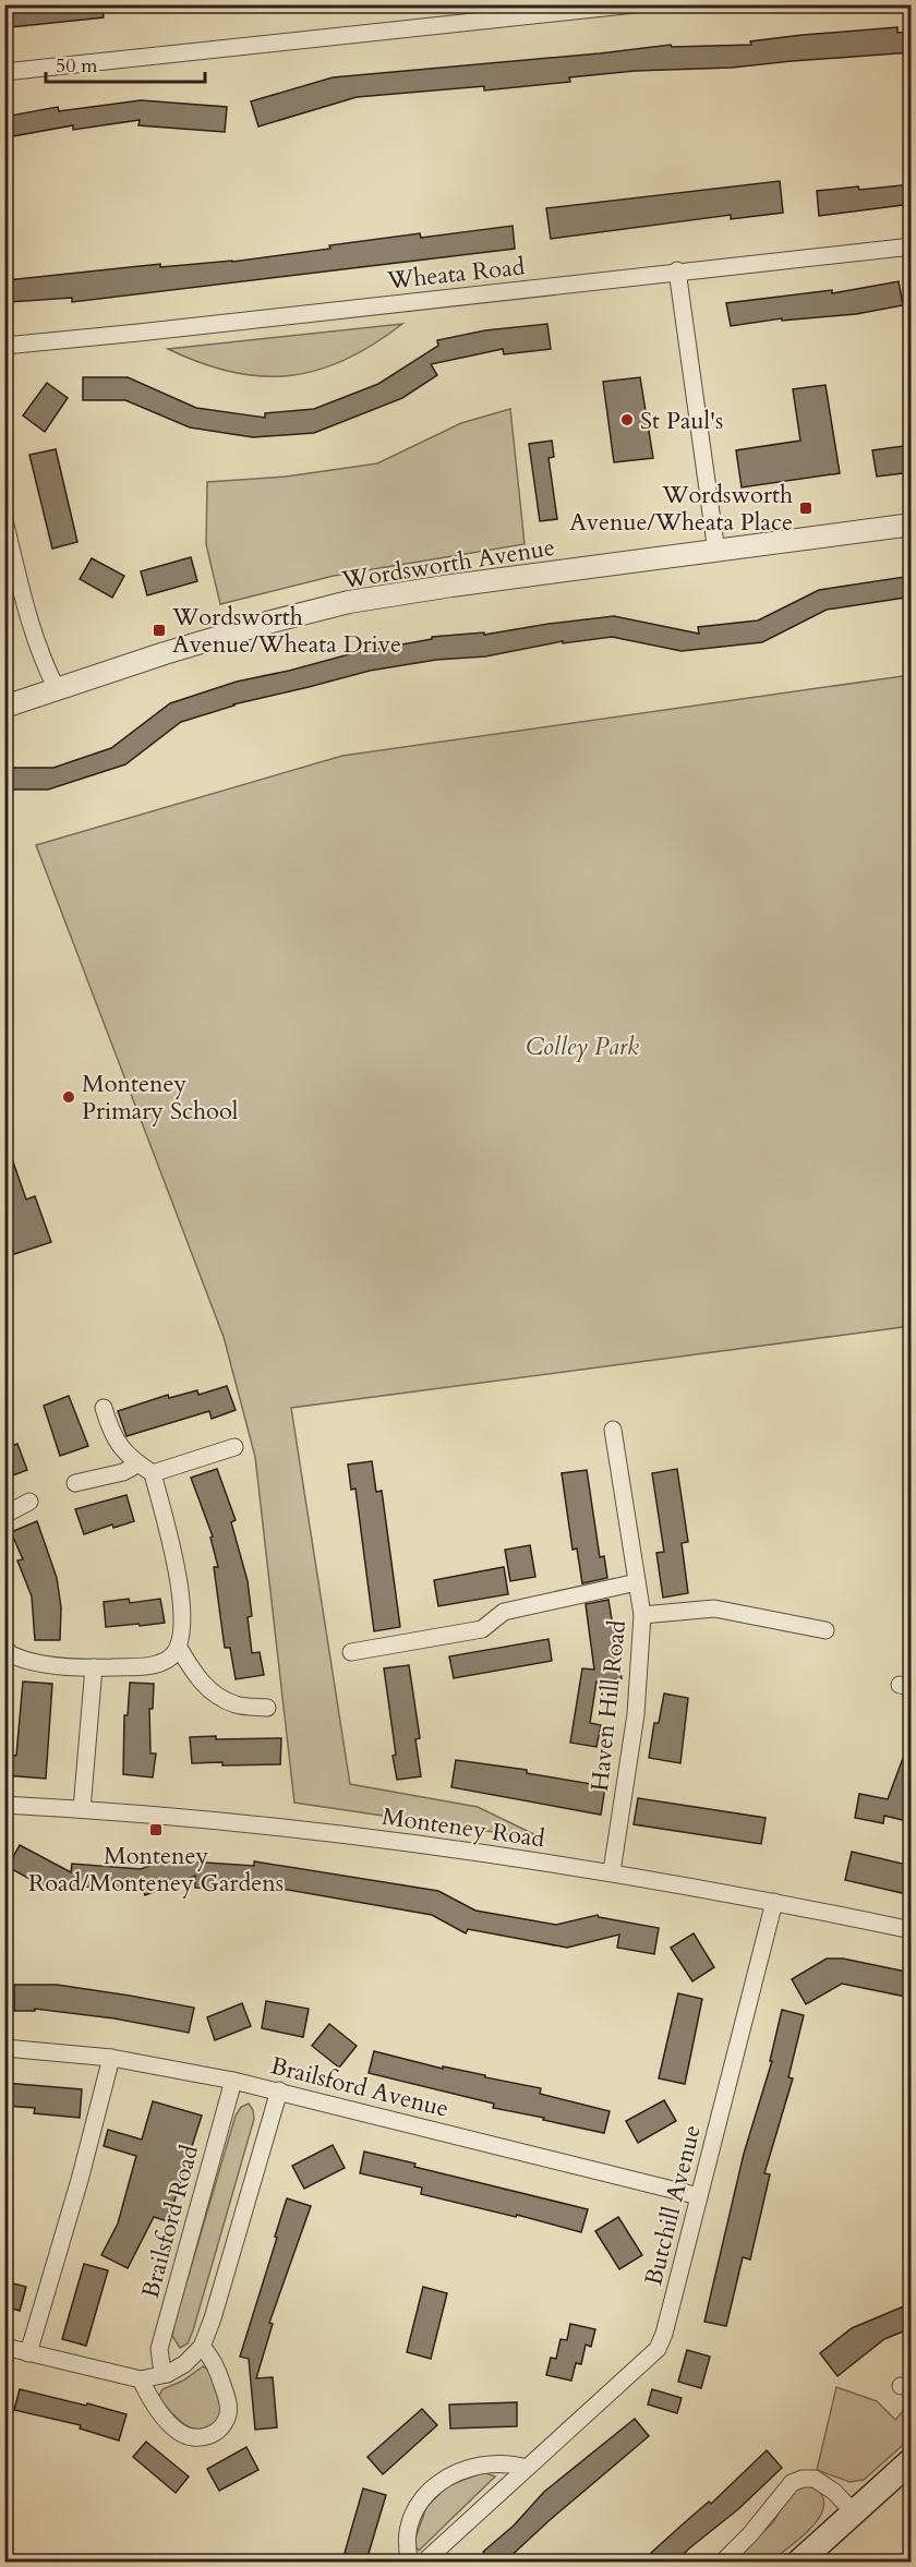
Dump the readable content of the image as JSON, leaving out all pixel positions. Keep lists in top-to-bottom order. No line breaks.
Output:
{"streets":{"street":["Wheata Road","Wordsworth Avenue","Haven Hill Road","Monteney Road","Brailsford Avenue","Butchill Avenue","Brailsford Road"]},"crossings":[["Haven Hill Road","Monteney Road"],["Monteney Road","Butchill Avenue"],["Brailsford Avenue","Butchill Avenue"],["Brailsford Avenue","Brailsford Road"]],"parks":["Colley Park"],"places":{"other":["St Paul's","Monteney Primary School"],"transit":["Wordsworth Avenue/Wheata Place","Wordsworth Avenue/Wheata Drive","Monteney Road/Monteney Gardens"]},"scale_bar":"50 m"}
